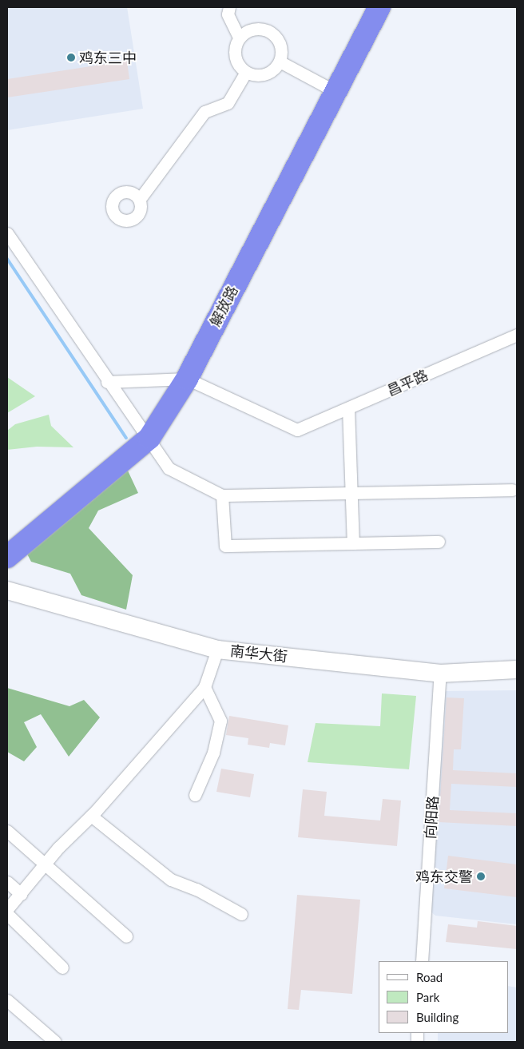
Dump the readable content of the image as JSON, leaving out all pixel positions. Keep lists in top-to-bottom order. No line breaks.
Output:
{"streets":{"highway":["解放路"],"main road":["南华大街"],"street":["昌平路","向阳路"]},"crossings":[["解放路","昌平路"],["南华大街","向阳路"]],"places":["鸡东三中","鸡东交警"],"legend":["Road","Park","Building"]}
